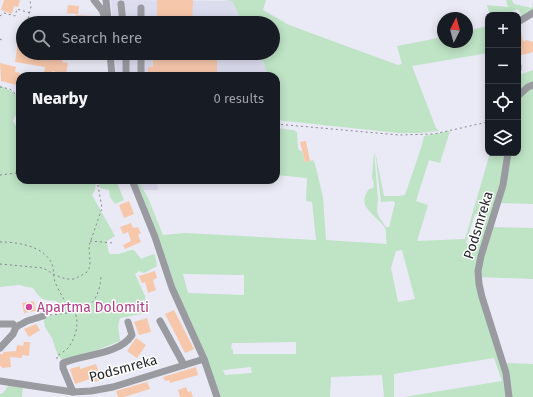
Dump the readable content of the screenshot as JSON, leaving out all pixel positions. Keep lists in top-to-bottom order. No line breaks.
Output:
{"streets":{"street":["Podsmreka"]},"places":["Apartma Dolomiti"],"north":"top","page":{"map_buttons":["+","−"],"search":"Search here","heading":["Nearby","0 results"]}}
